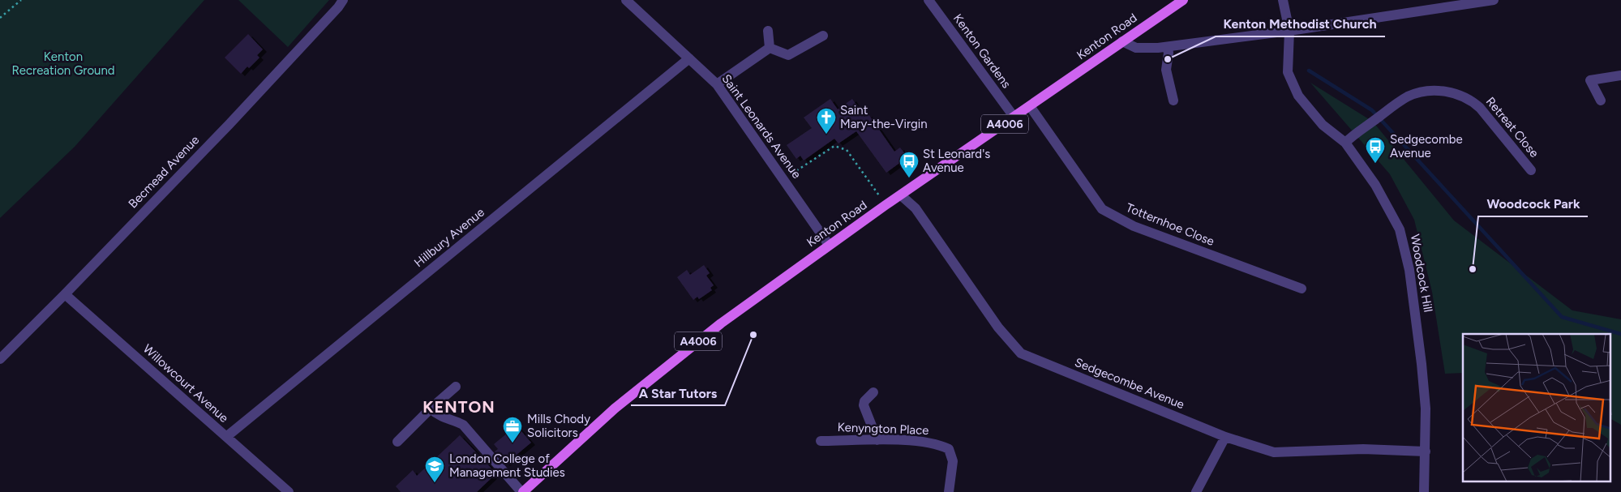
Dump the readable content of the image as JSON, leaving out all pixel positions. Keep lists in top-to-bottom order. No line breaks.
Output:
{"streets":{"main road":["Kenton Road","A4006"],"street":["Kenton Gardens","Saint Leonards Avenue","Retreat Close","Becmead Avenue","Totternhoe Close","Hillbury Avenue","Woodcock Hill","Willowcourt Avenue","Sedgecombe Avenue","Kenyngton Place"]},"crossings":[["Kenton Road","Kenton Gardens"],["Kenton Road","Saint Leonards Avenue"],["Kenton Road","Totternhoe Close"],["Kenton Road","Sedgecombe Avenue"],["Saint Leonards Avenue","Hillbury Avenue"],["Retreat Close","Woodcock Hill"],["Becmead Avenue","Willowcourt Avenue"],["Hillbury Avenue","Willowcourt Avenue"],["Woodcock Hill","Sedgecombe Avenue"]],"districts":["KENTON"],"parks":["Kenton Recreation Ground"],"places":{"other":["Kenton Methodist Church","Woodcock Park","A Star Tutors"],"church":["Saint Mary-the-Virgin"],"bus stop":["Sedgecombe Avenue","St Leonard's Avenue"],"office":["Mills Chody Solicitors"],"school or university":["London College of Management Studies"]}}
